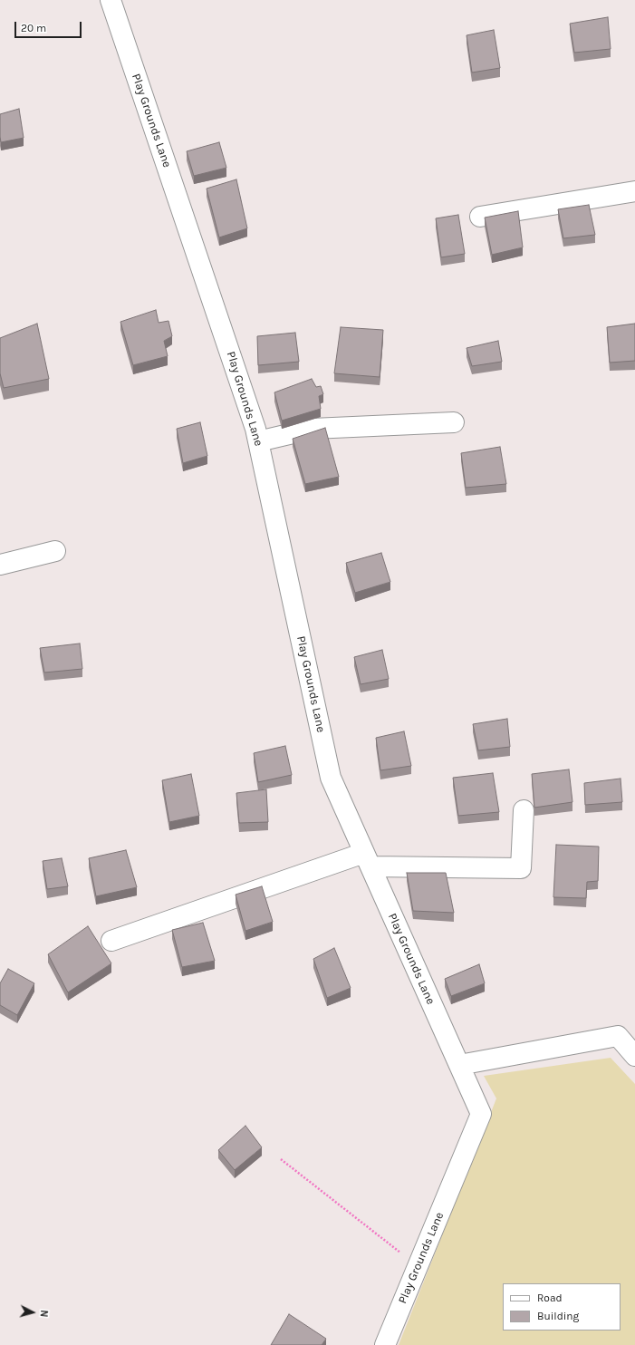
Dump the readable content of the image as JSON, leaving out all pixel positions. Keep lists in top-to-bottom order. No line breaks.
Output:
{"streets":{"street":["Play Grounds Lane"]},"legend":["Road","Building"],"scale_bar":"20 m","north":"right"}
